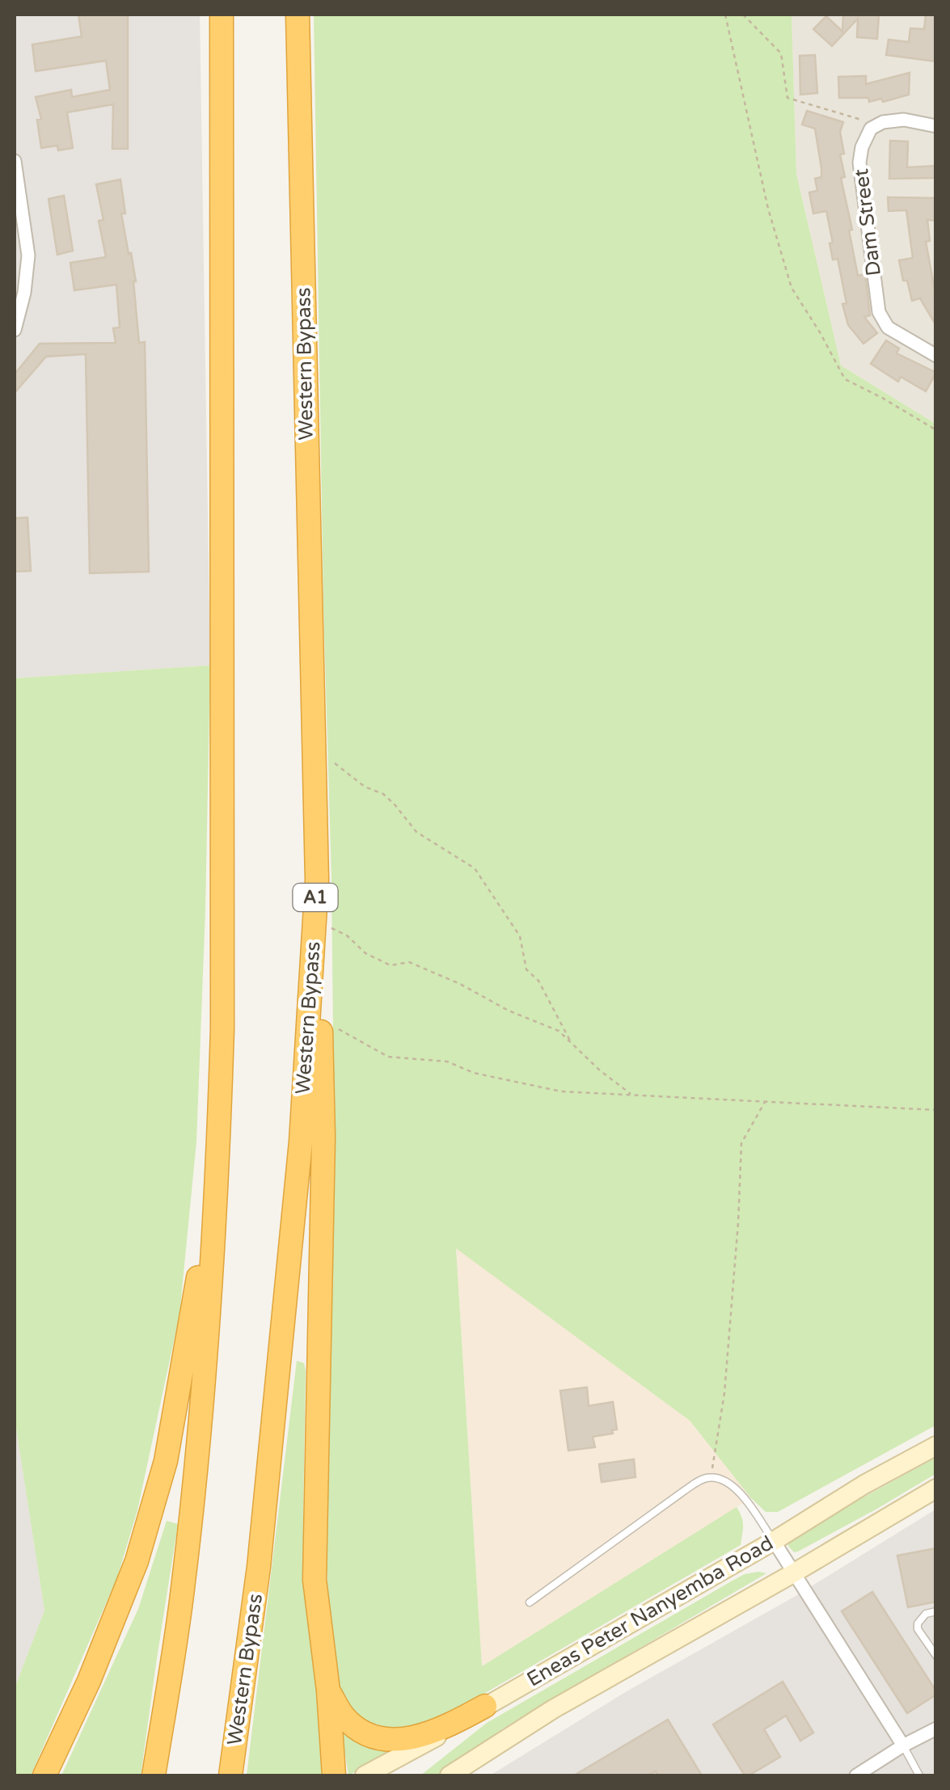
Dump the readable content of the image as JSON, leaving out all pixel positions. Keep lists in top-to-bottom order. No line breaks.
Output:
{"streets":{"highway":["Western Bypass","A1"],"main road":["Eneas Peter Nanyemba Road"],"street":["Dam Street"]}}
